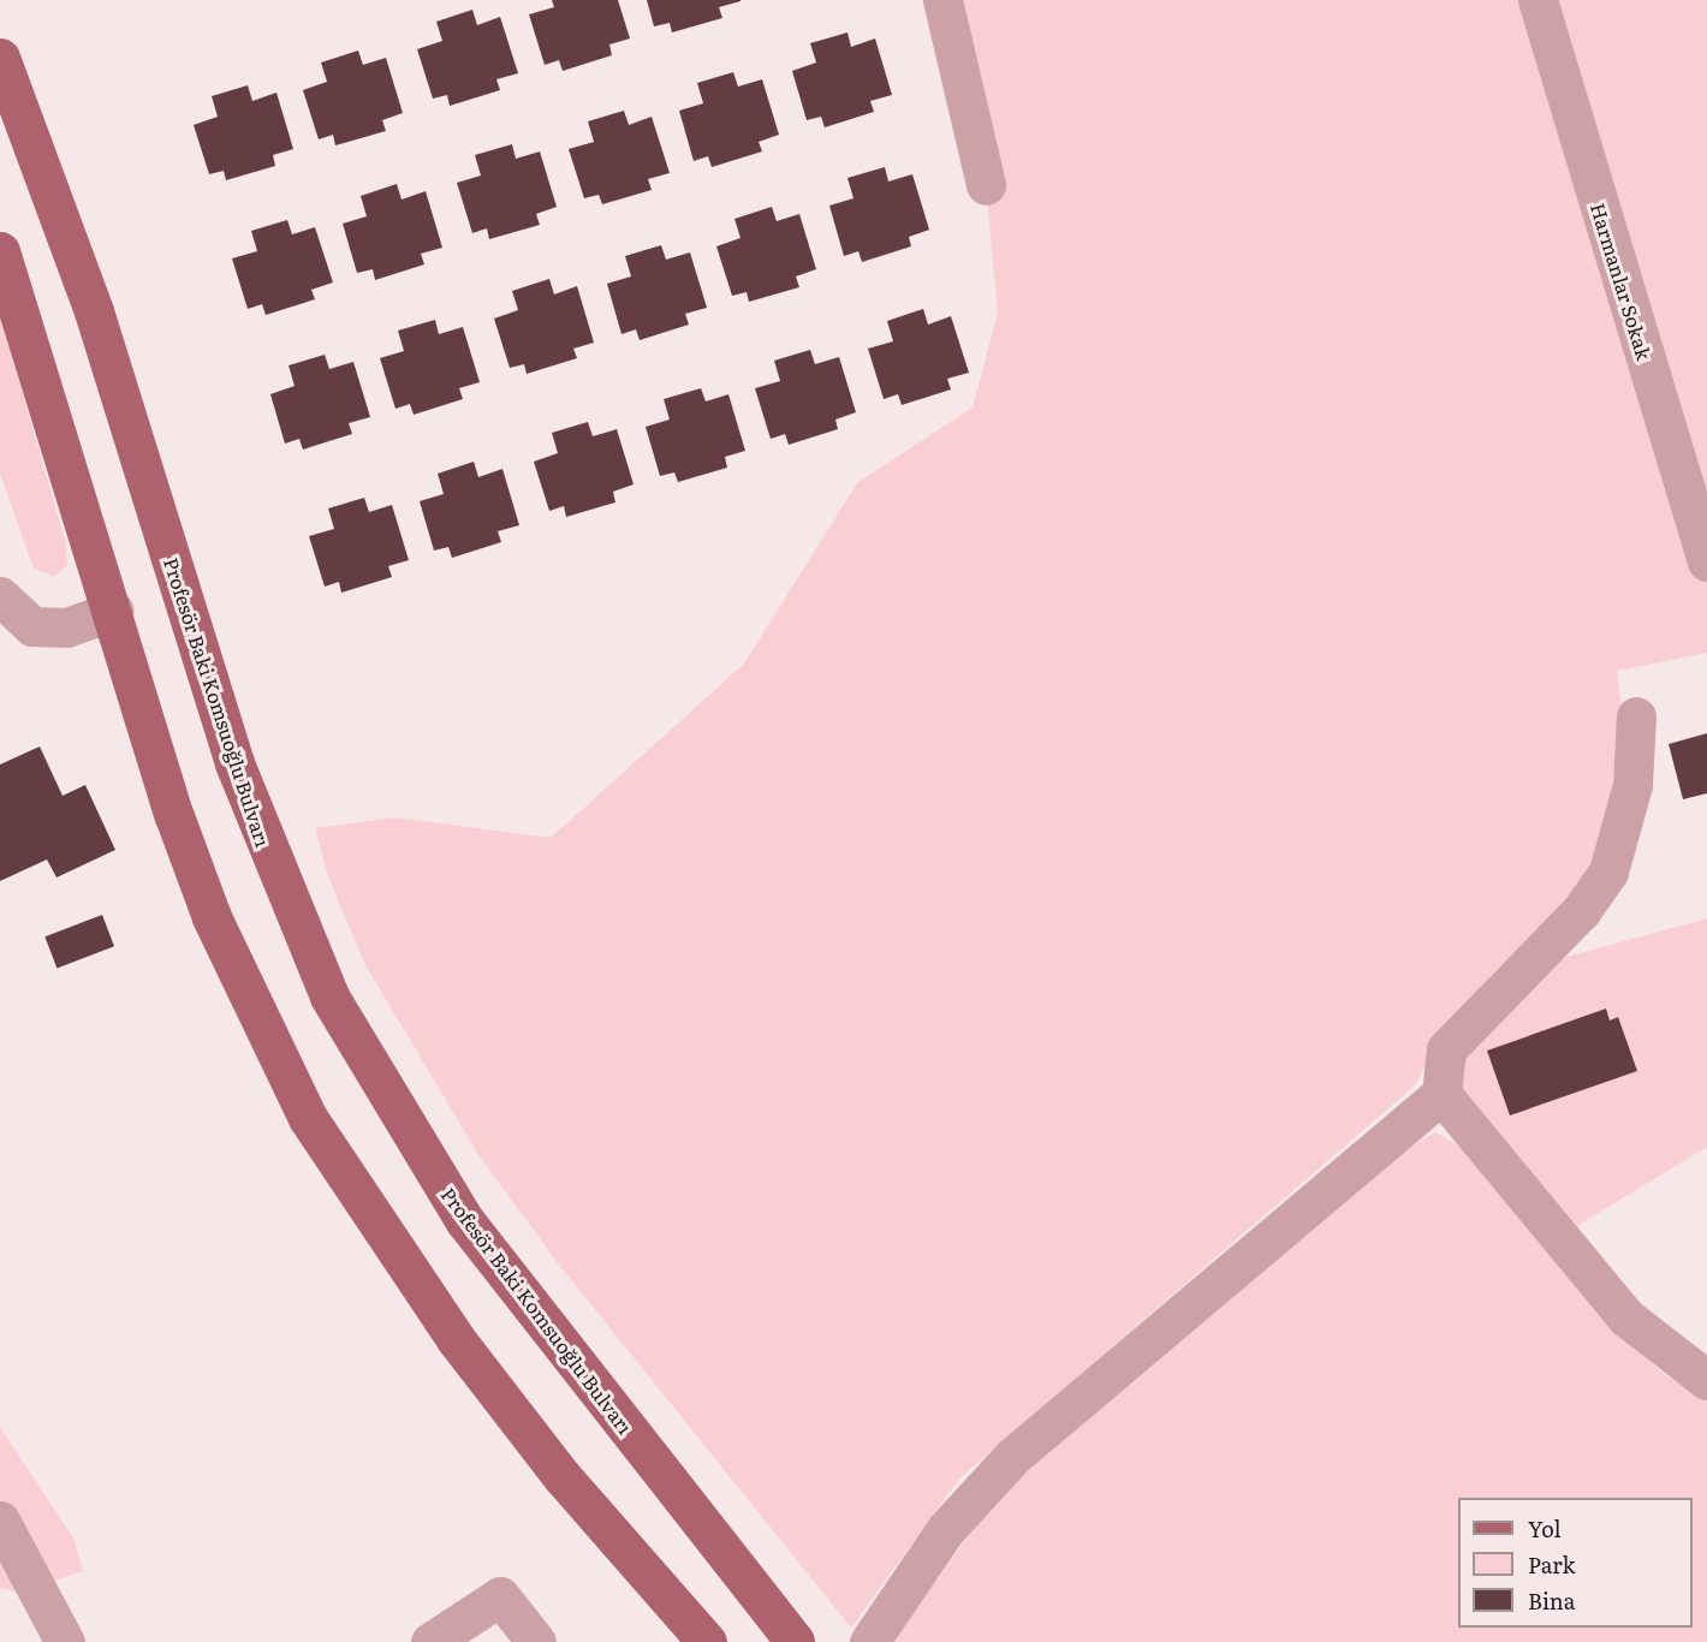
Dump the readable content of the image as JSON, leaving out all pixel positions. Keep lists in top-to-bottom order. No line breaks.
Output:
{"streets":{"main road":["Profesör Baki Komsuoğlu Bulvarı"],"street":["Harmanlar Sokak"]},"legend":["Yol","Park","Bina"]}
